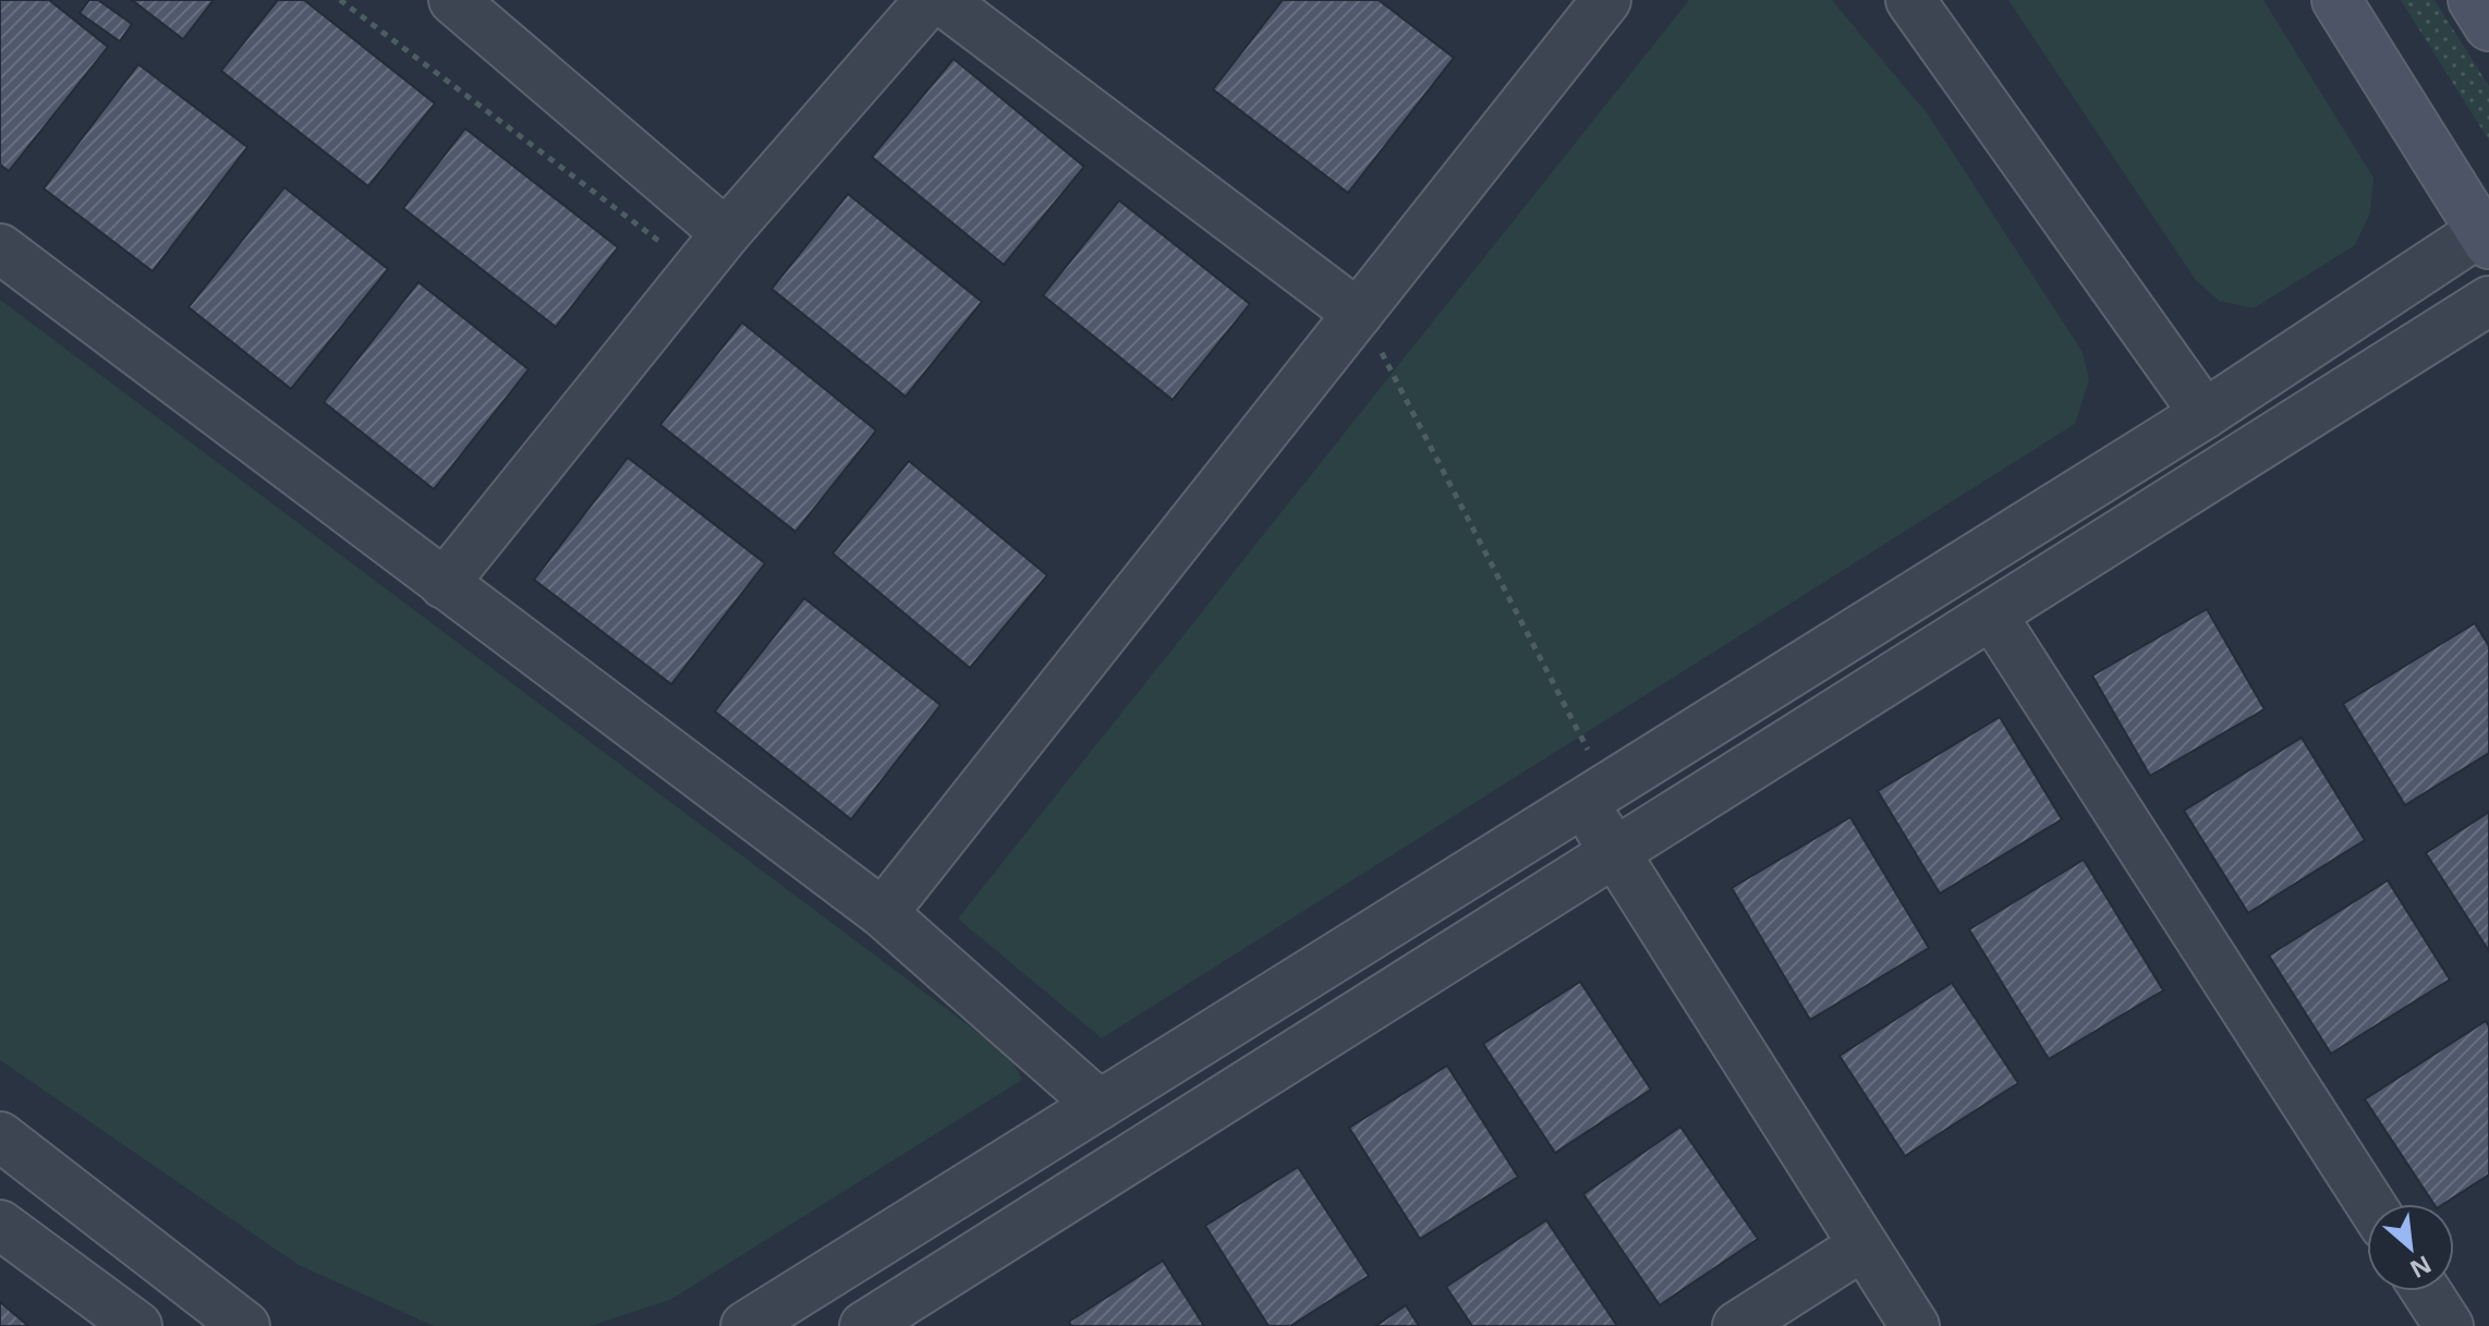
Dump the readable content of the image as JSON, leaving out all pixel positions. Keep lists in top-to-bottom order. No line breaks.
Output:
{"north":"bottom right"}
